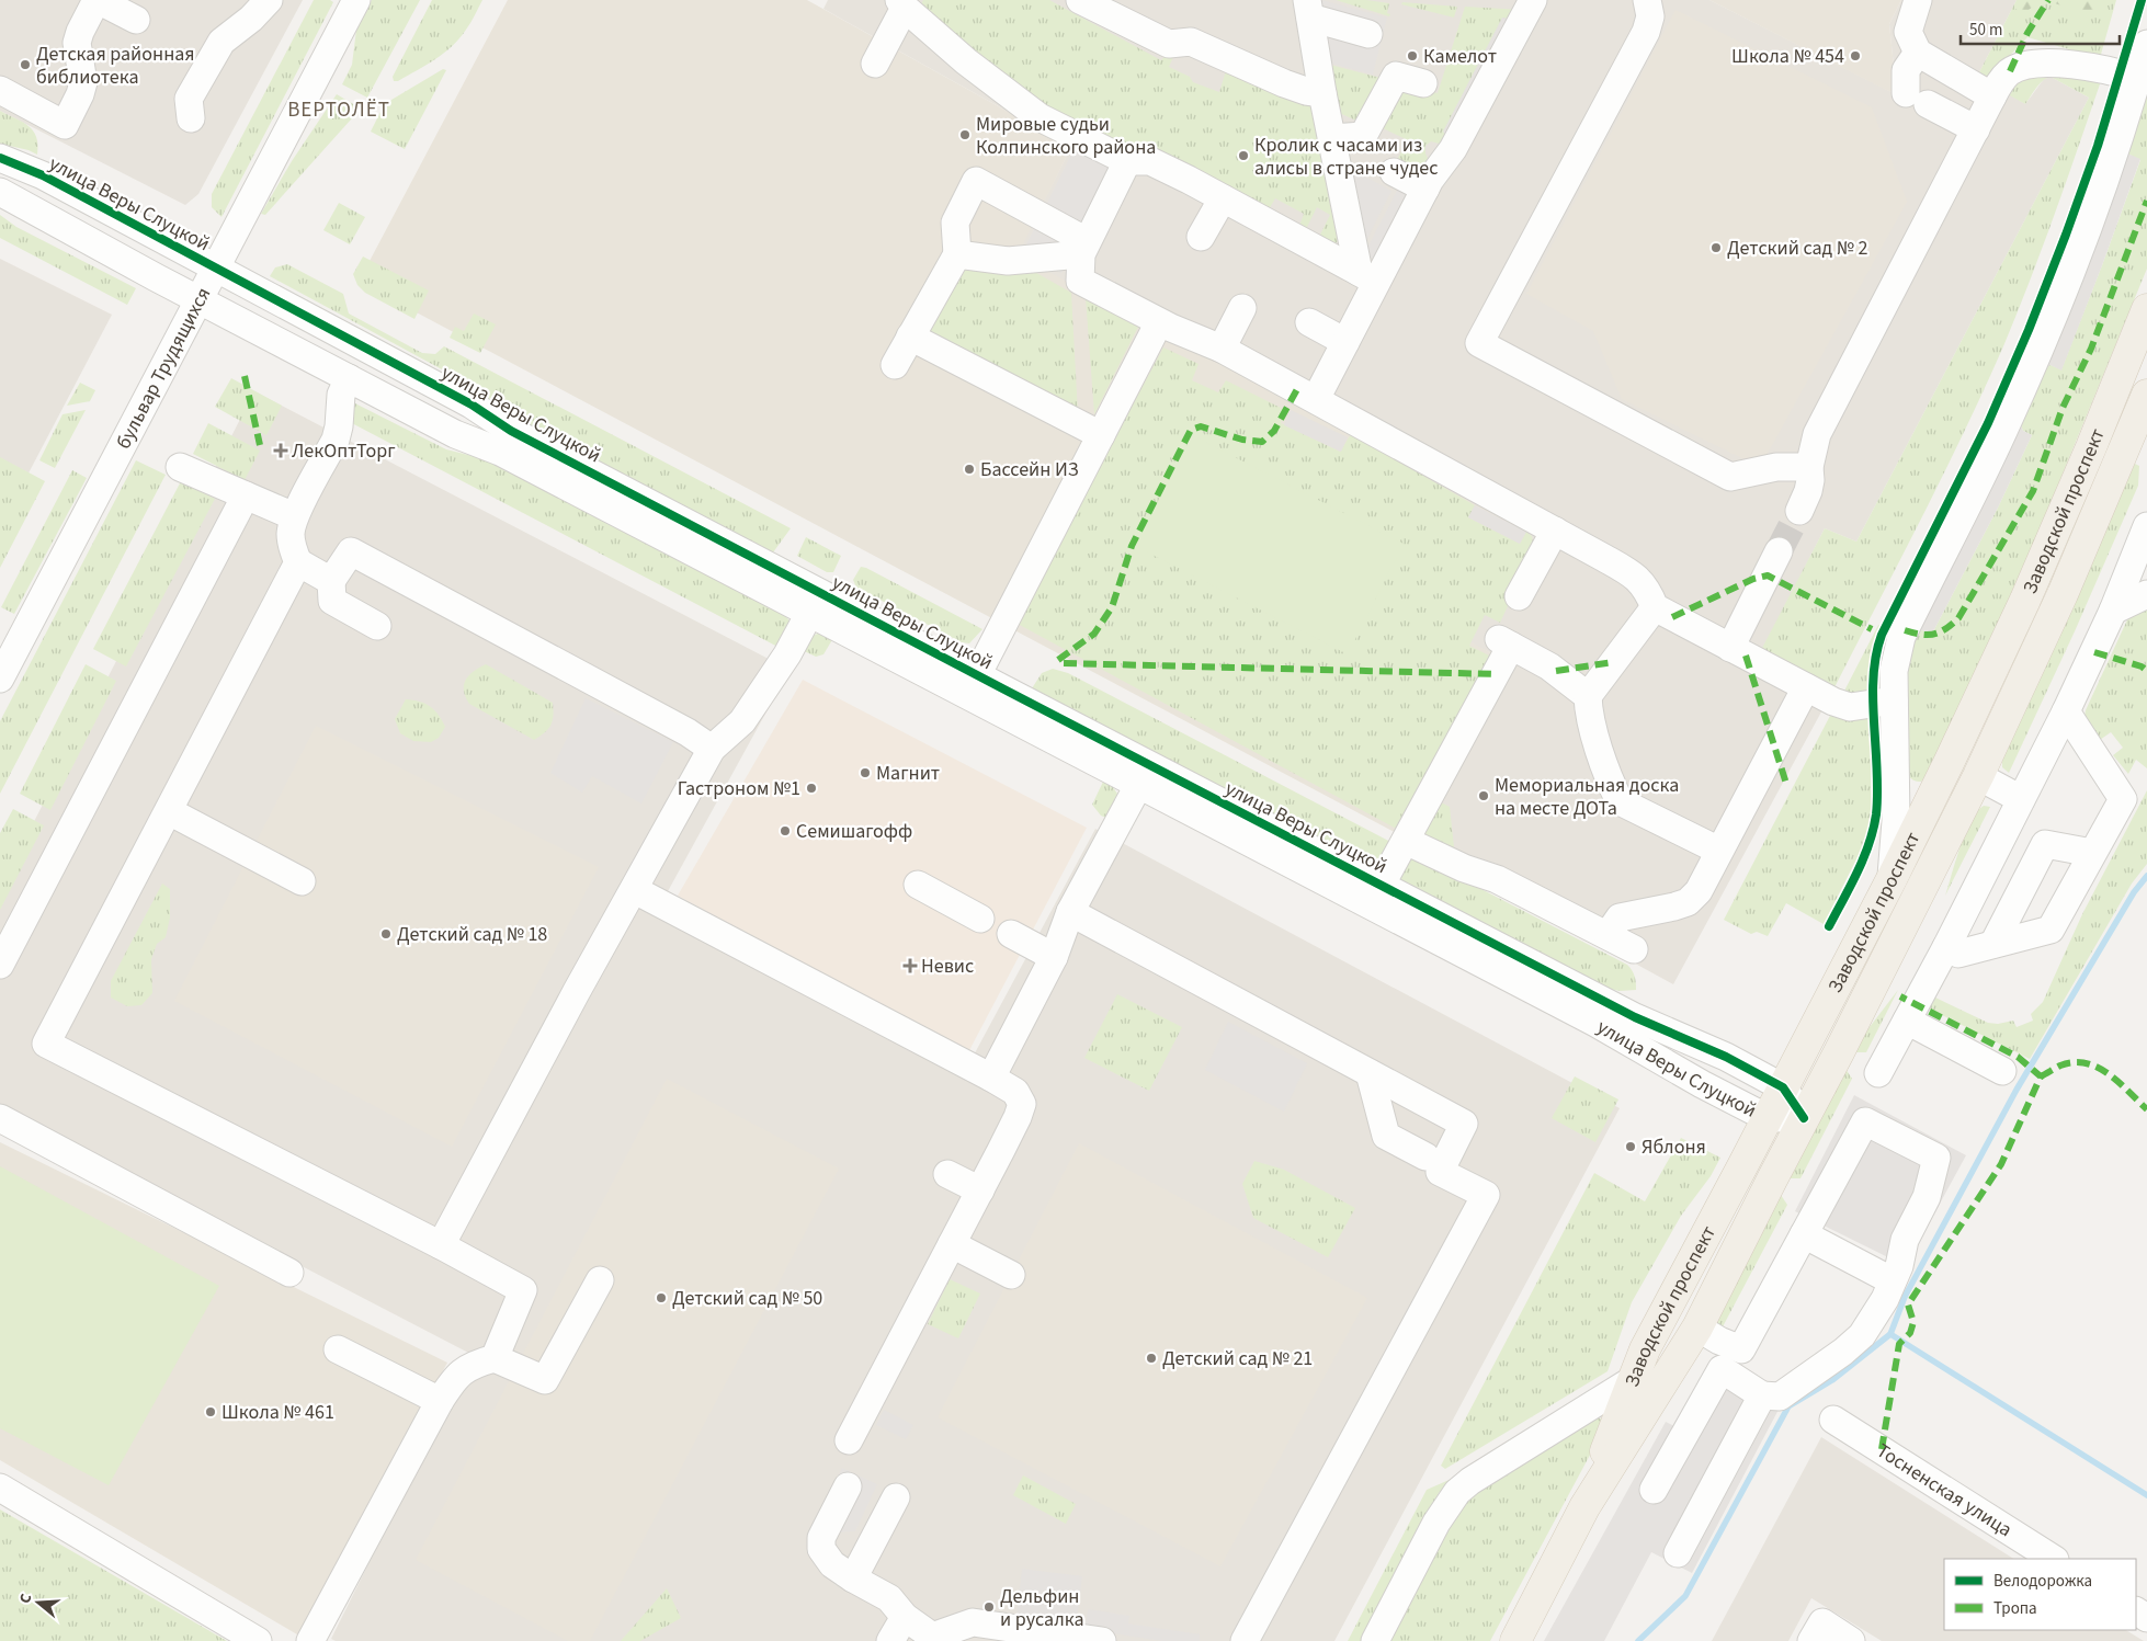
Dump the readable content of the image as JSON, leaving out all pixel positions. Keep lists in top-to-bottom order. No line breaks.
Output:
{"streets":{"main road":["Заводской проспект"],"street":["улица Веры Слуцкой","бульвар Трудящихся","Тосненская улица"]},"crossings":[["улица Веры Слуцкой","бульвар Трудящихся"],["улица Веры Слуцкой","Заводской проспект"]],"districts":["ВЕРТОЛЁТ"],"places":{"other":["Камелот","Школа № 454","Детская районная библиотека","Мировые судьи Колпинского района","Кролик с часами из алисы в стране чудес","Детский сад № 2","Бассейн ИЗ","Магнит","Гастроном №1","Мемориальная доска на месте ДОТа","Семишагофф","Детский сад № 18","Яблоня","Детский сад № 50","Детский сад № 21","Школа № 461","Дельфин и русалка"],"health":["ЛекОптТорг","Невис"]},"legend":["Велодорожка","Тропа"],"scale_bar":"50 m","north":"left"}
